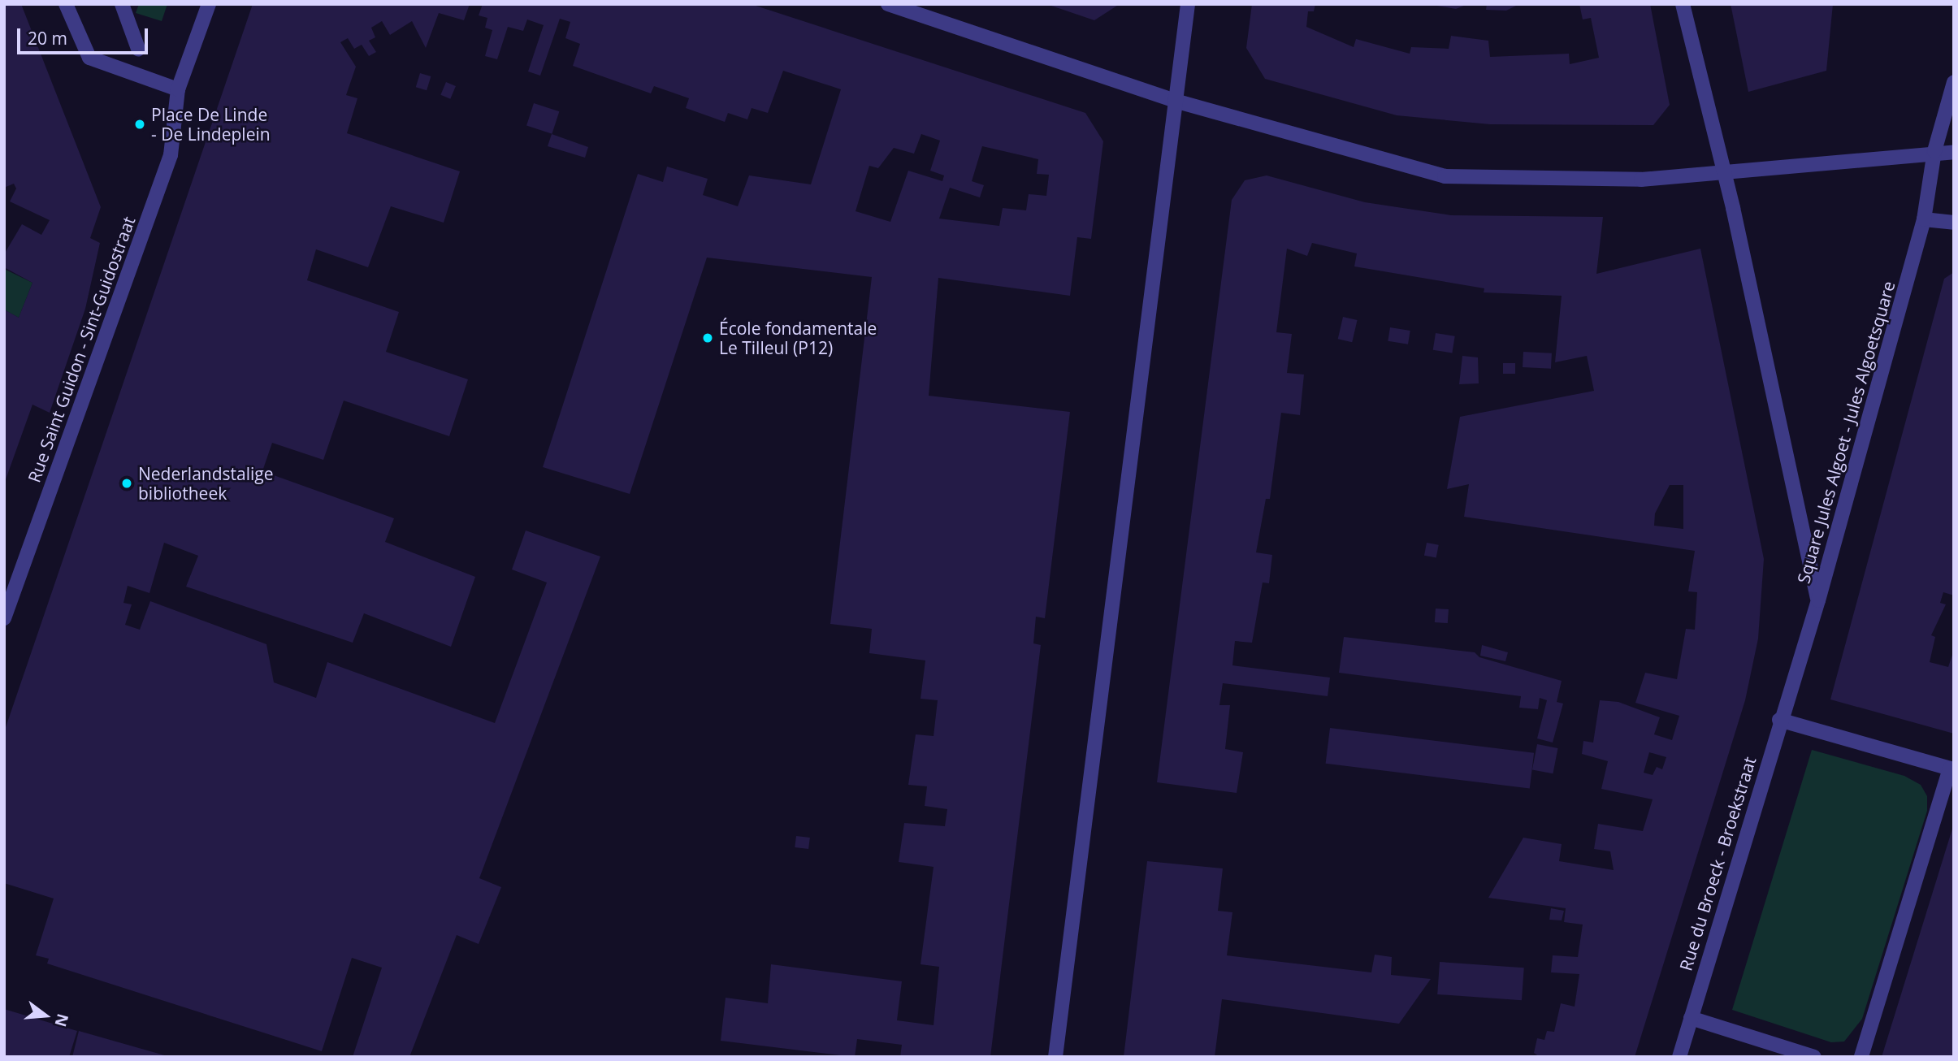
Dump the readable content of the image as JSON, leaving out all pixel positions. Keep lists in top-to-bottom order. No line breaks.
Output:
{"streets":{"street":["Rue Saint Guidon - Sint-Guidostraat","Square Jules Algoet - Jules Algoetsquare","Rue du Broeck - Broekstraat"]},"crossings":[["Square Jules Algoet - Jules Algoetsquare","Rue du Broeck - Broekstraat"]],"places":["Place De Linde - De Lindeplein","École fondamentale Le Tilleul (P12)","Nederlandstalige bibliotheek"],"scale_bar":"20 m","north":"right"}
